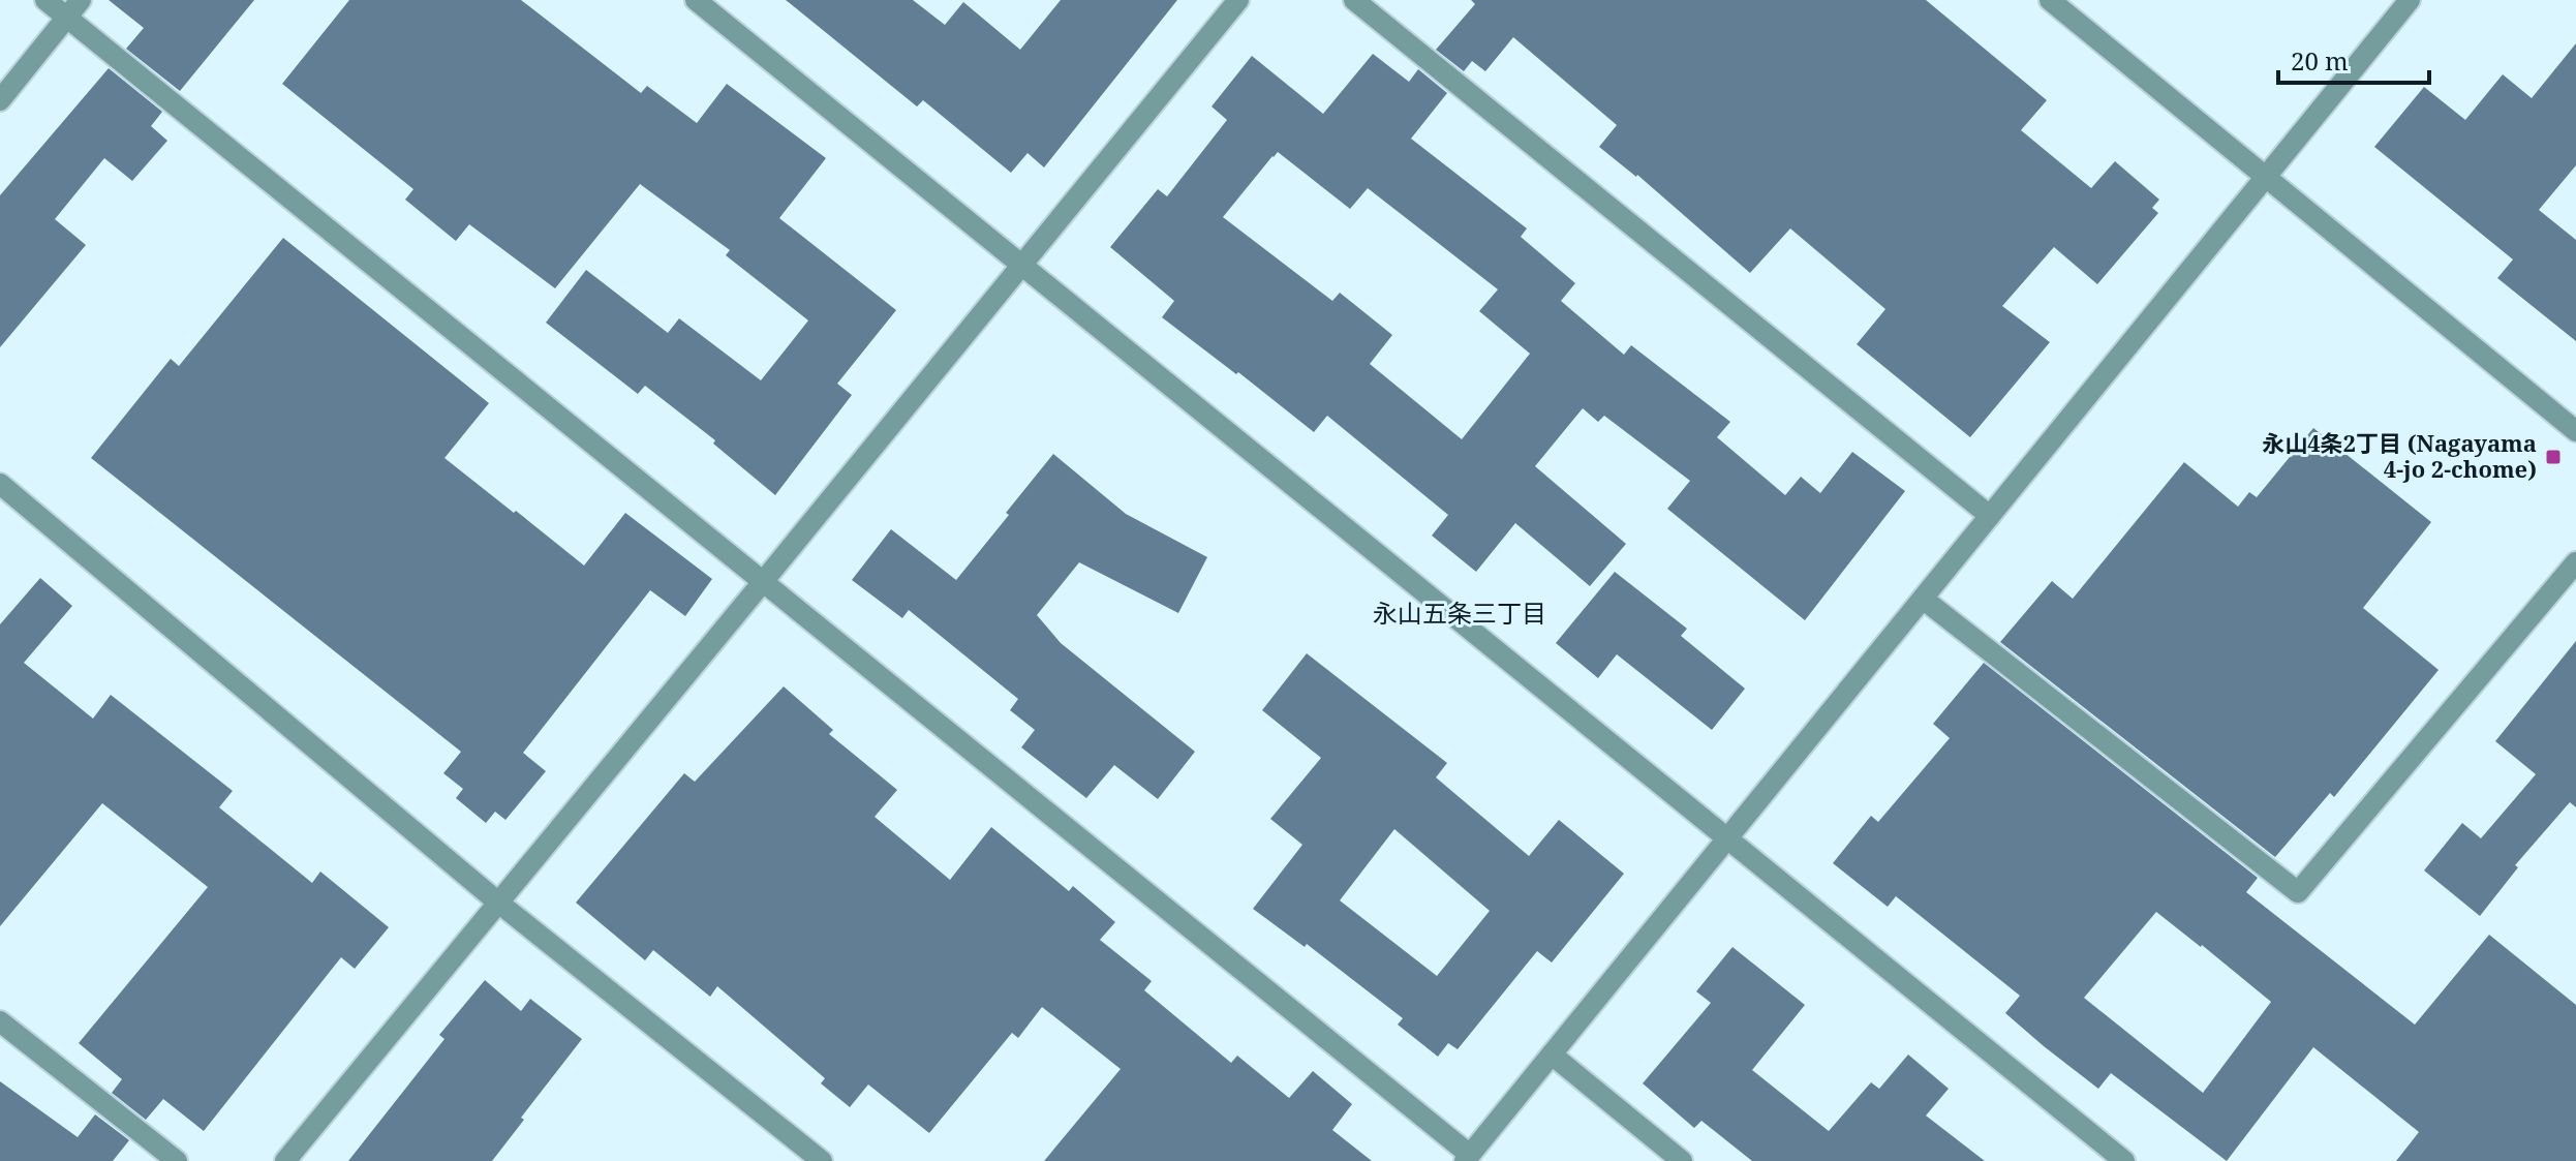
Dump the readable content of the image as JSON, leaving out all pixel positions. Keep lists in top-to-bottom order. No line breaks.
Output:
{"districts":["永山五条三丁目"],"places":{"transit":["永山4条2丁目 (Nagayama 4-jo 2-chome)"]},"scale_bar":"20 m"}
